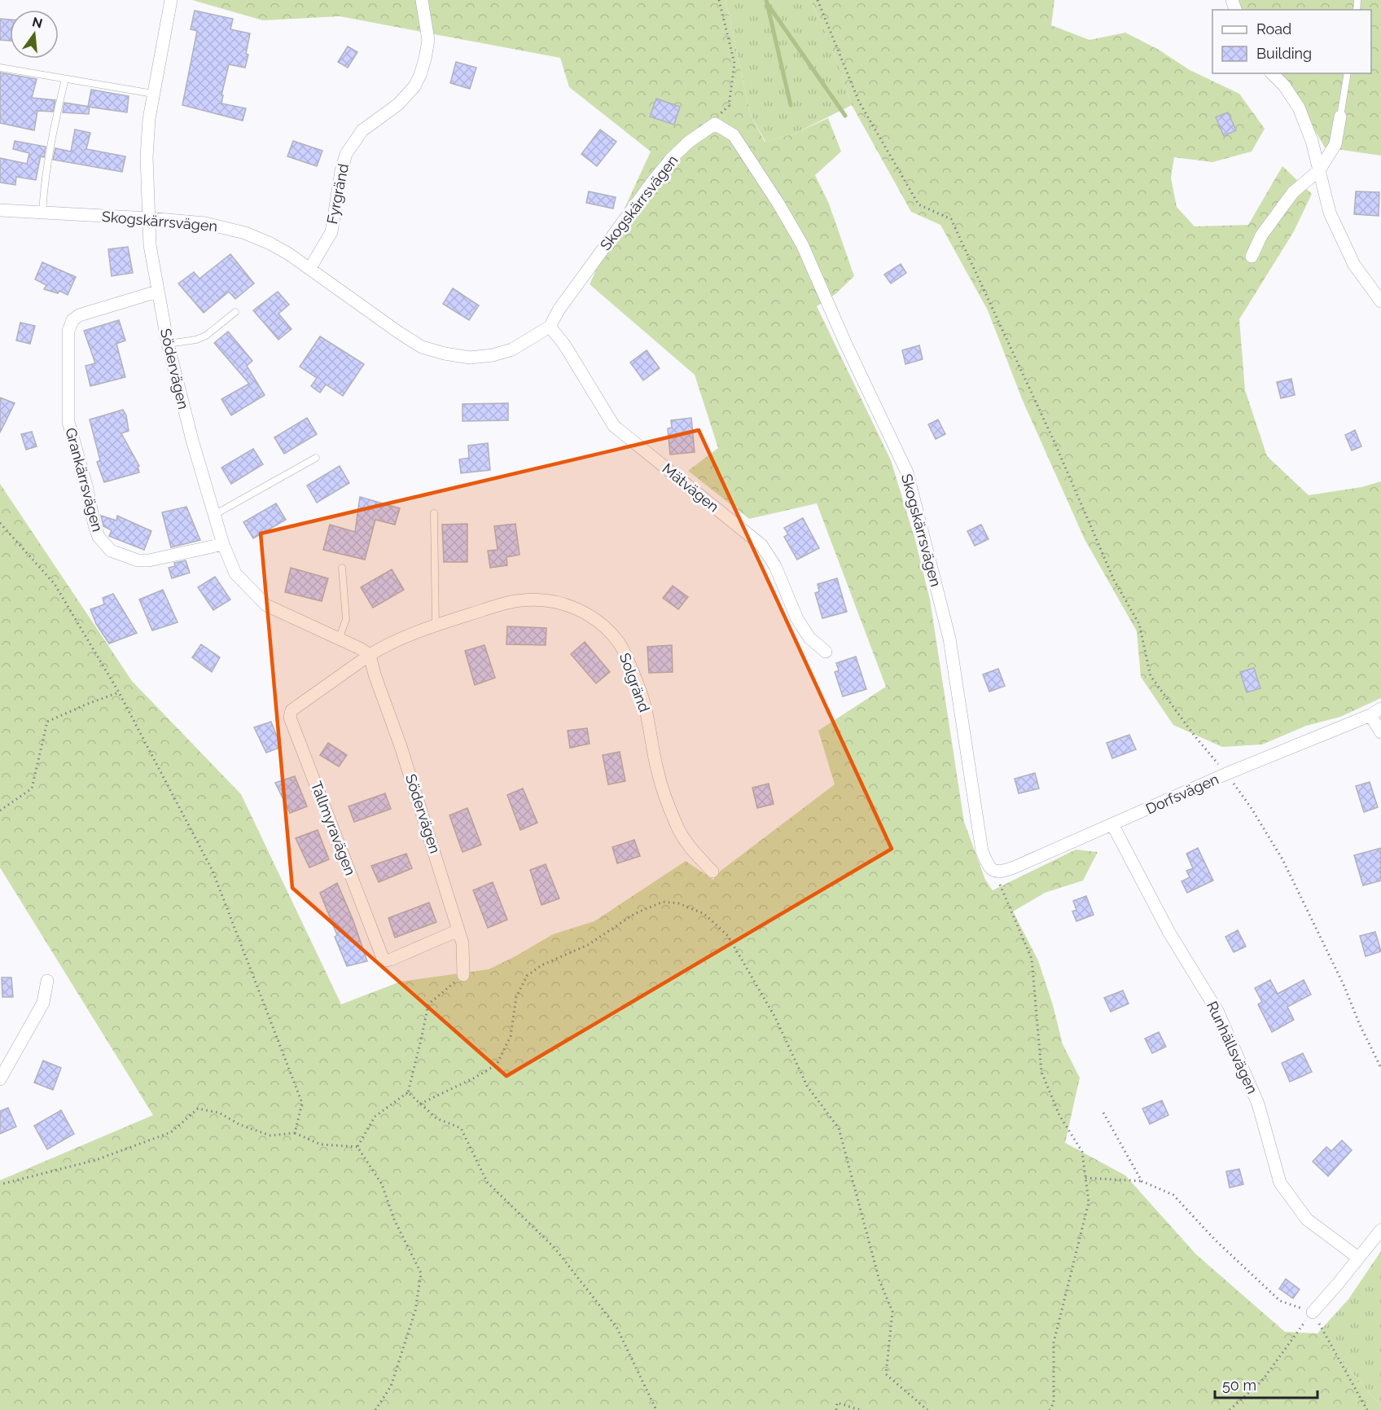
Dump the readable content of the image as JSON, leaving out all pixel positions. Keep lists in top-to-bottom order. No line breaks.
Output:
{"streets":{"street":["Fyrgränd","Skogskärrsvägen","Södervägen","Grankärrsvägen","Mätvägen","Solgränd","Dorfsvägen","Tallmyravägen","Runhällsvägen"]},"crossings":[["Fyrgränd","Skogskärrsvägen"],["Skogskärrsvägen","Södervägen"],["Skogskärrsvägen","Mätvägen"],["Skogskärrsvägen","Dorfsvägen"],["Södervägen","Grankärrsvägen"],["Södervägen","Solgränd"],["Södervägen","Tallmyravägen"],["Solgränd","Tallmyravägen"],["Dorfsvägen","Runhällsvägen"]],"legend":["Road","Building"],"scale_bar":"50 m","north":"top"}
